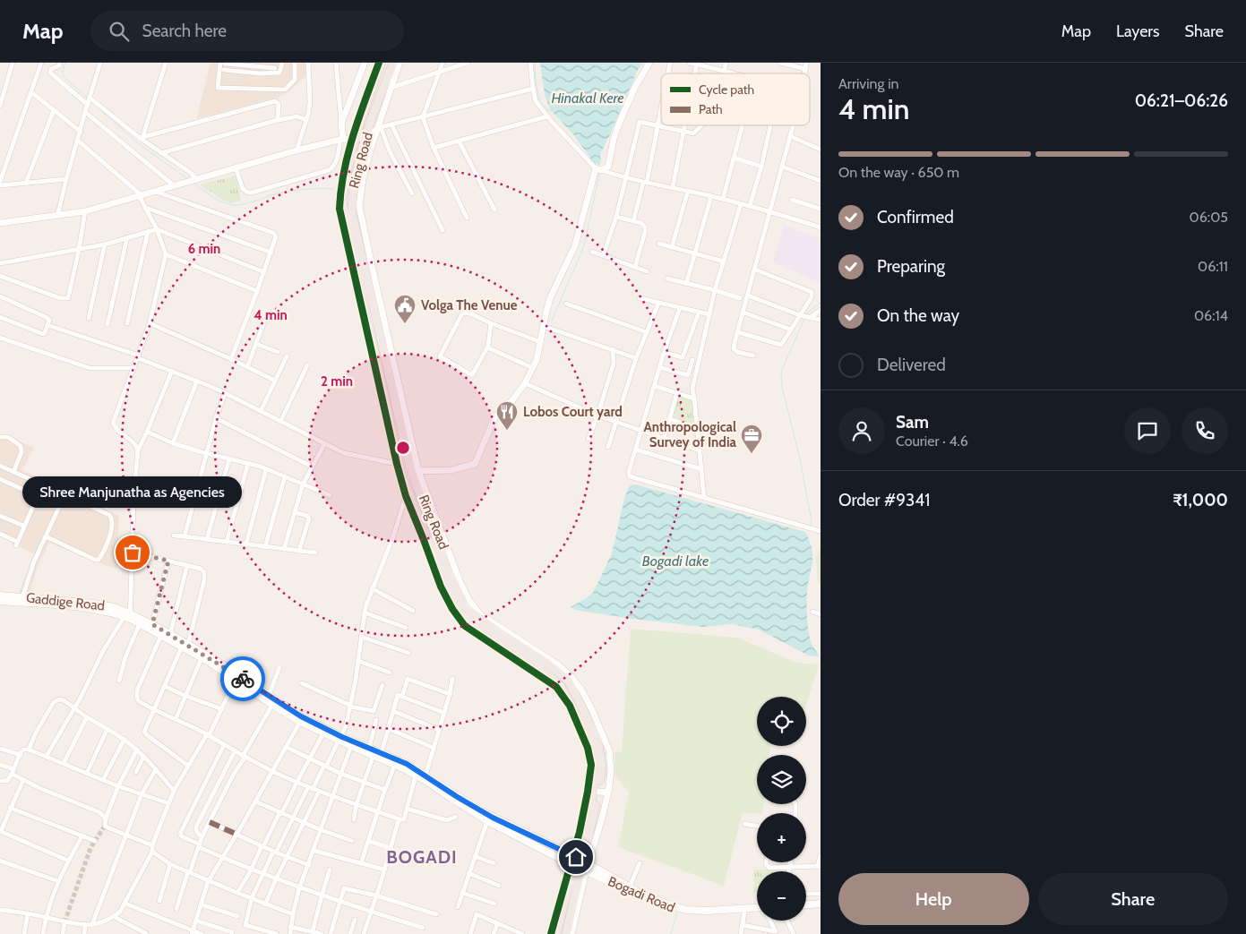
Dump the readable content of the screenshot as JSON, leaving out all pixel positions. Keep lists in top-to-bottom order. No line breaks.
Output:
{"streets":{"highway":["Ring Road"],"main road":["Gaddige Road","Bogadi Road"]},"crossings":[["Ring Road","Gaddige Road"],["Ring Road","Bogadi Road"],["Gaddige Road","Bogadi Road"]],"districts":["BOGADI"],"water":["Hinakal Kere","Bogadi lake"],"places":{"public building":["Volga The Venue"],"restaurant":["Lobos Court yard"],"office":["Anthropological Survey of India"],"other":["Shree Manjunatha as Agencies"]},"legend":["Cycle path","Path"],"page":{"header":"Map","search":"Search here","nav":["Map","Layers","Share"],"heading":["4 min","Arriving in","06:21–06:26"],"panel":["Sam","Courier · 4.6","Order #9341","₹1,000"],"bar":"On the way · 650 m","list":[["Confirmed","06:05"],["Preparing","06:11"],["On the way","06:14"],"Delivered"],"bubble":"Shree Manjunatha as Agencies","map_buttons":["+","−"],"buttons":["Help","Share"]},"rings":["6 min","4 min","2 min"]}
